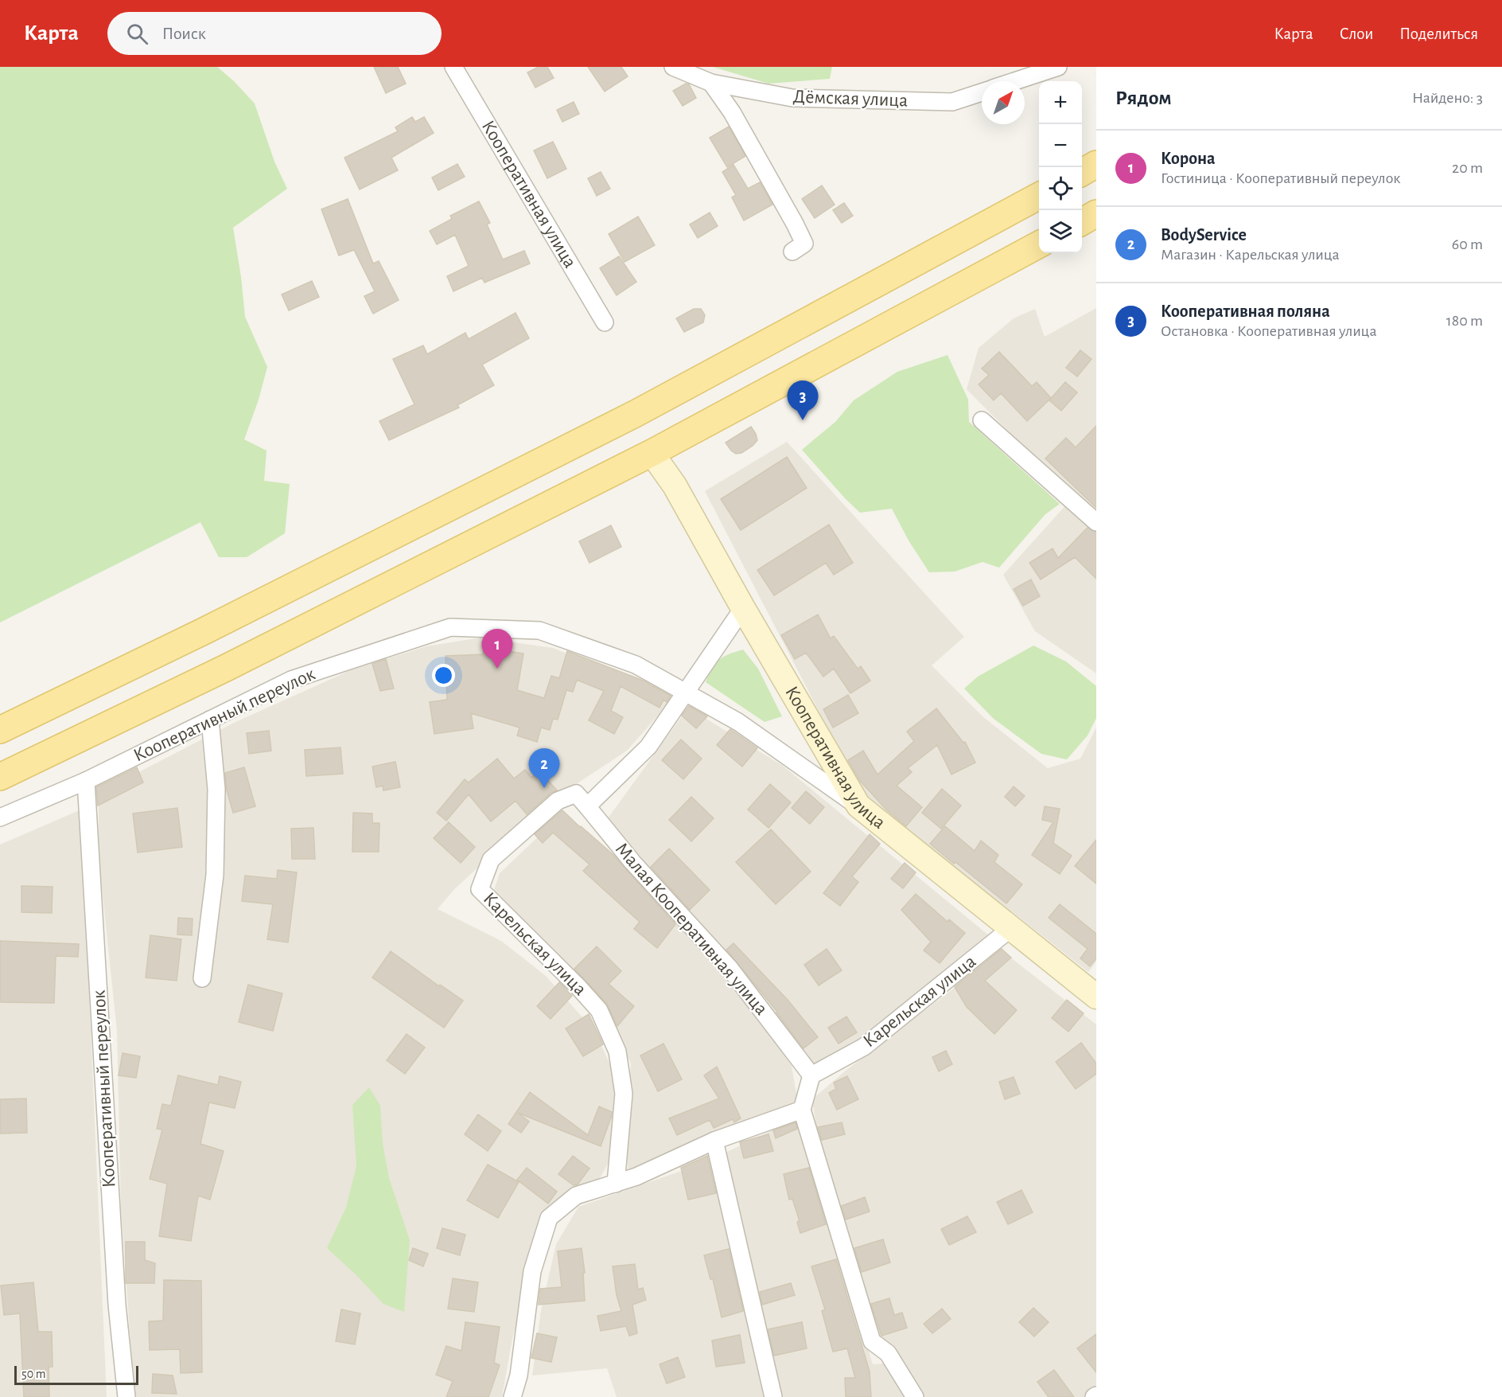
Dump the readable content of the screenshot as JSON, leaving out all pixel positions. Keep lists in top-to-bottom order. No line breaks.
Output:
{"streets":{"street":["Дёмская улица","Кооперативная улица","Кооперативный переулок","Малая Кооперативная улица","Карельская улица"]},"crossings":[["Кооперативная улица","Кооперативный переулок"],["Кооперативная улица","Карельская улица"],["Малая Кооперативная улица","Карельская улица"]],"scale_bar":"50 m","north":"top right","page":{"header":"Карта","search":"Поиск","nav":["Карта","Слои","Поделиться"],"heading":["Рядом","Найдено: 3"],"map_buttons":["+","−"],"list":[{"mark":"1","name":"Корона","note":"Гостиница · Кооперативный переулок","value":"20 m"},{"mark":"2","name":"BodyService","note":"Магазин · Карельская улица","value":"60 m"},{"mark":"3","name":"Кооперативная поляна","note":"Остановка · Кооперативная улица","value":"180 m"}],"pins":["3","1","2"],"scale":"50 m"}}
